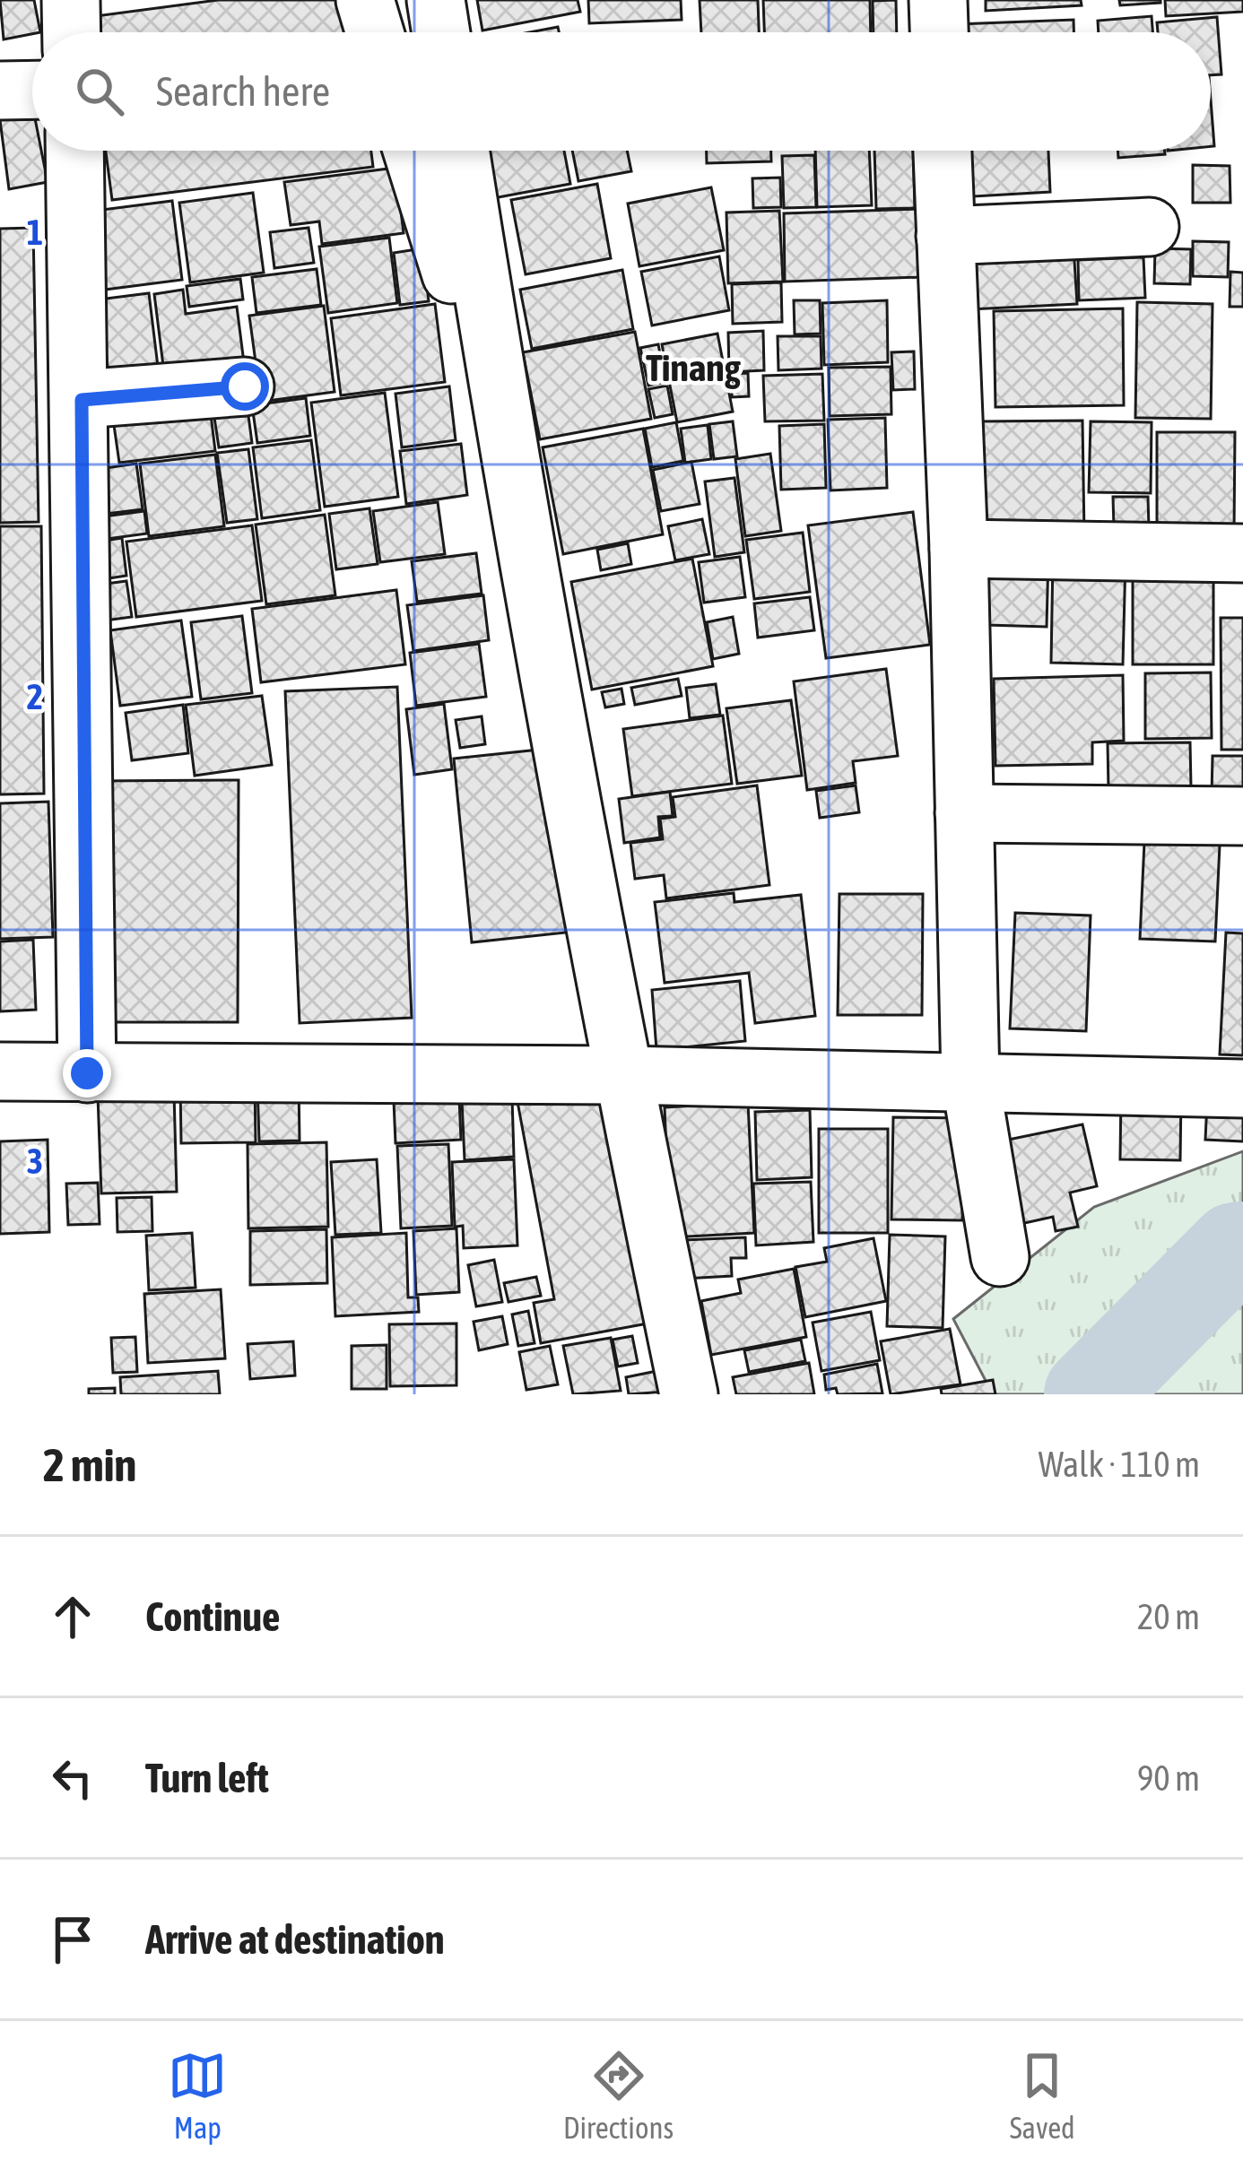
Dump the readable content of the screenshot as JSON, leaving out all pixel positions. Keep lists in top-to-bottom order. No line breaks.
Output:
{"districts":["Tinang"],"page":{"search":"Search here","heading":["2 min","Walk · 110 m"],"list":[["Continue","20 m"],["Turn left","90 m"],"Arrive at destination"],"nav":["Map","Directions","Saved"]},"grid":{"rows":["1","2","3"]}}
